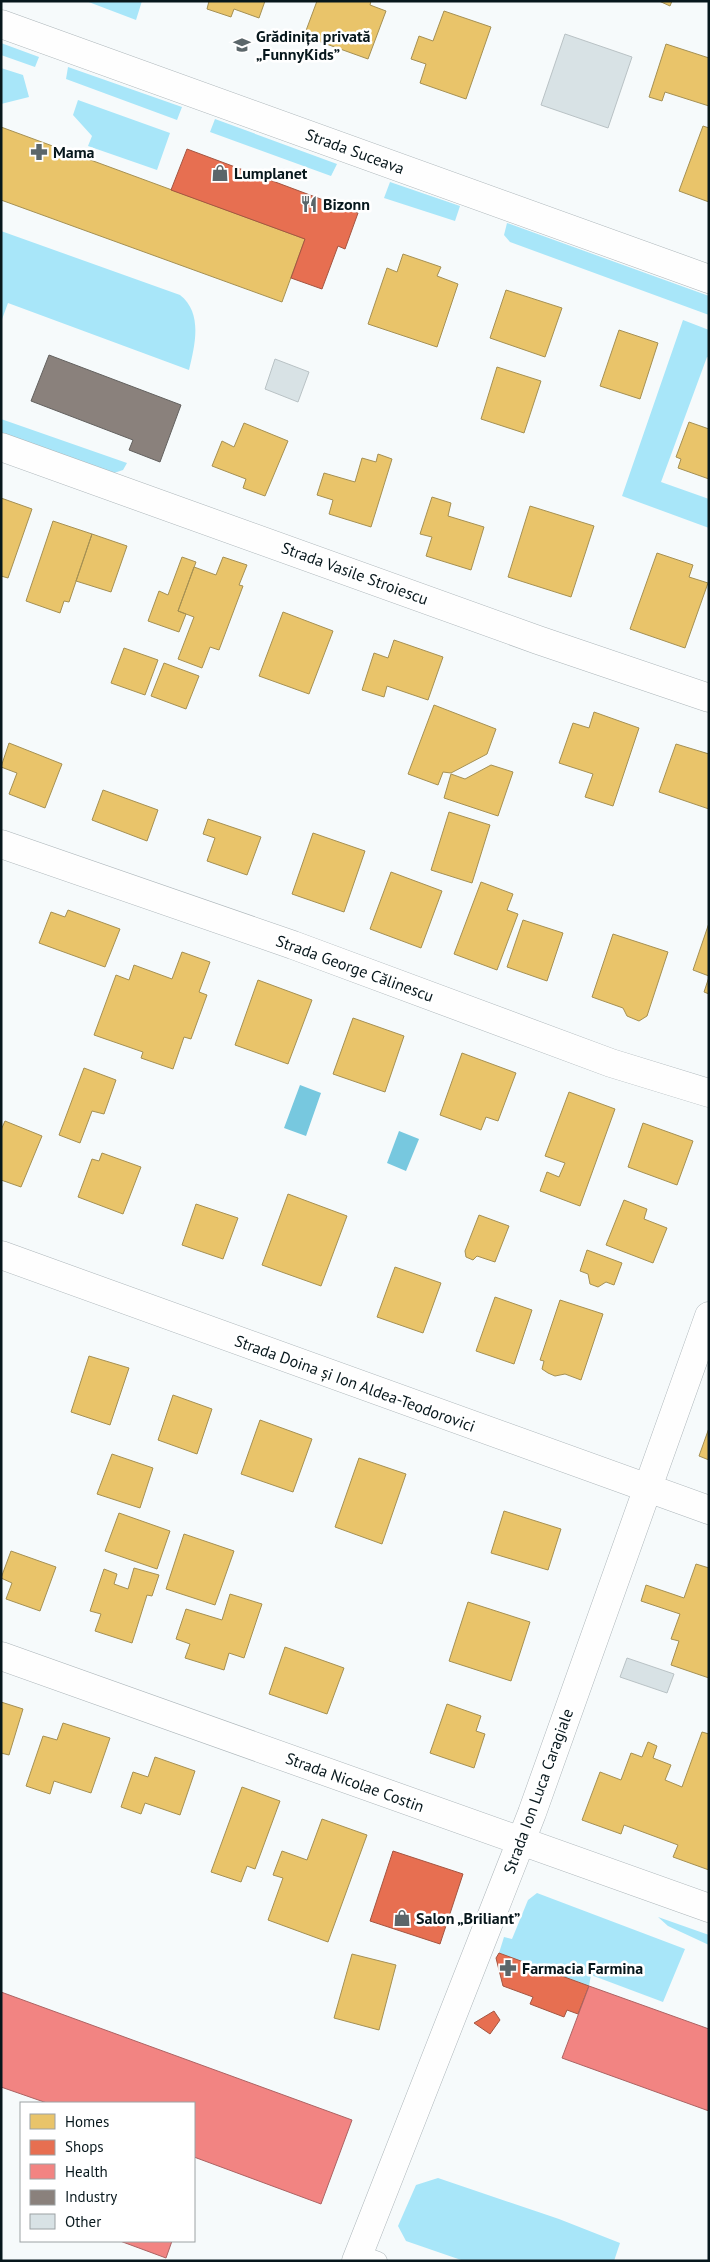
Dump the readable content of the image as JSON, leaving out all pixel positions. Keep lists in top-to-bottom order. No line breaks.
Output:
{"streets":{"street":["Strada Suceava","Strada Vasile Stroiescu","Strada George Călinescu","Strada Doina și Ion Aldea-Teodorovici","Strada Nicolae Costin","Strada Ion Luca Caragiale"]},"crossings":[["Strada Doina și Ion Aldea-Teodorovici","Strada Ion Luca Caragiale"],["Strada Nicolae Costin","Strada Ion Luca Caragiale"]],"places":{"school or university":["Grădinița privată „FunnyKids”"],"pharmacy":["Mama","Farmacia Farmina"],"shop":["Lumplanet","Salon „Briliant”"],"restaurant":["Bizonn"]},"legend":["Homes","Shops","Health","Industry","Other"]}
